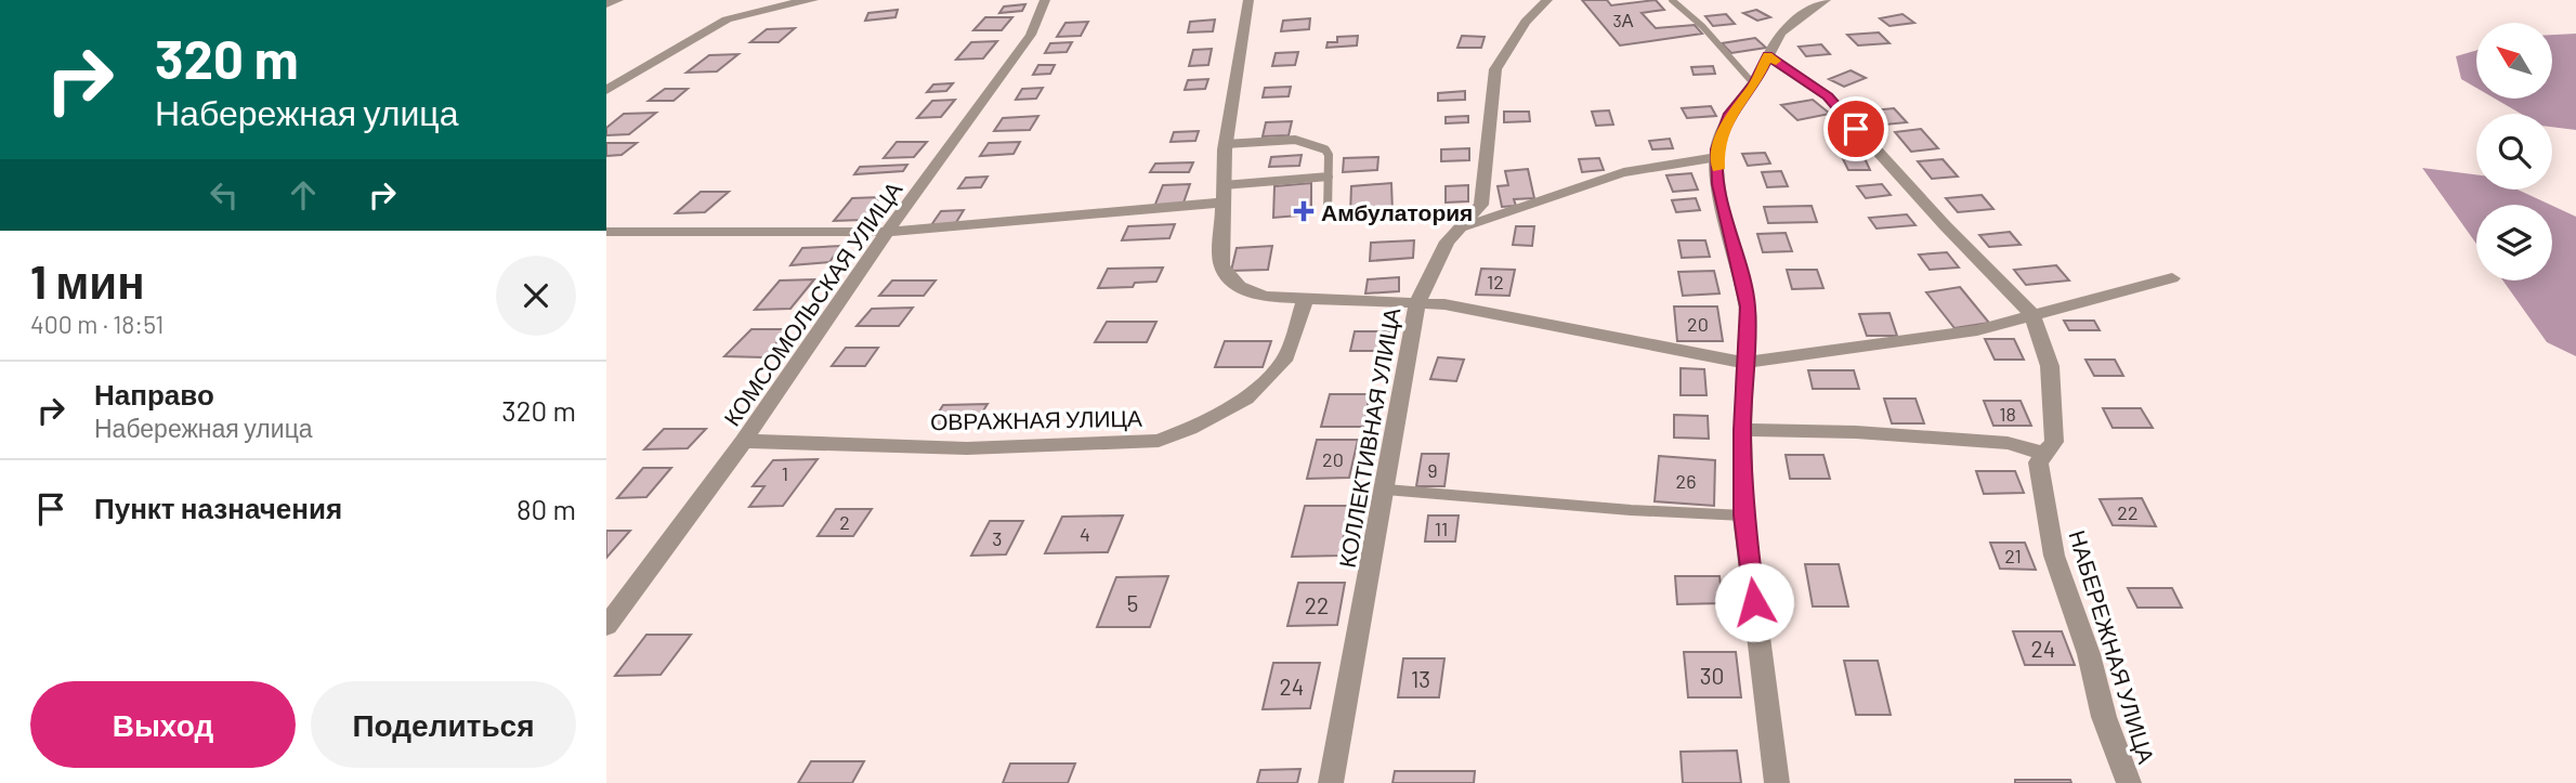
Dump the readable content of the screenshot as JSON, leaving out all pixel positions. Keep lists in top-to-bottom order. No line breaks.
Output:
{"streets":{"street":["КОМСОМОЛЬСКАЯ УЛИЦА","ОВРАЖНАЯ УЛИЦА","КОЛЛЕКТИВНАЯ УЛИЦА","НАБЕРЕЖНАЯ УЛИЦА"]},"crossings":[["КОМСОМОЛЬСКАЯ УЛИЦА","ОВРАЖНАЯ УЛИЦА"]],"places":{"health":["Амбулатория"]},"house_numbers":["3А","12","20","18","20","9","1","26","22","2","11","4","3","21","5","22","24","30","13","24"],"north":"top left","page":{"turn":["320 m","Набережная улица"],"heading":["1 мин","400 m · 18:51"],"list":[{"name":"Направо","note":"Набережная улица","value":"320 m"},{"name":"Пункт назначения","value":"80 m"}],"buttons":["Выход","Поделиться"]}}
